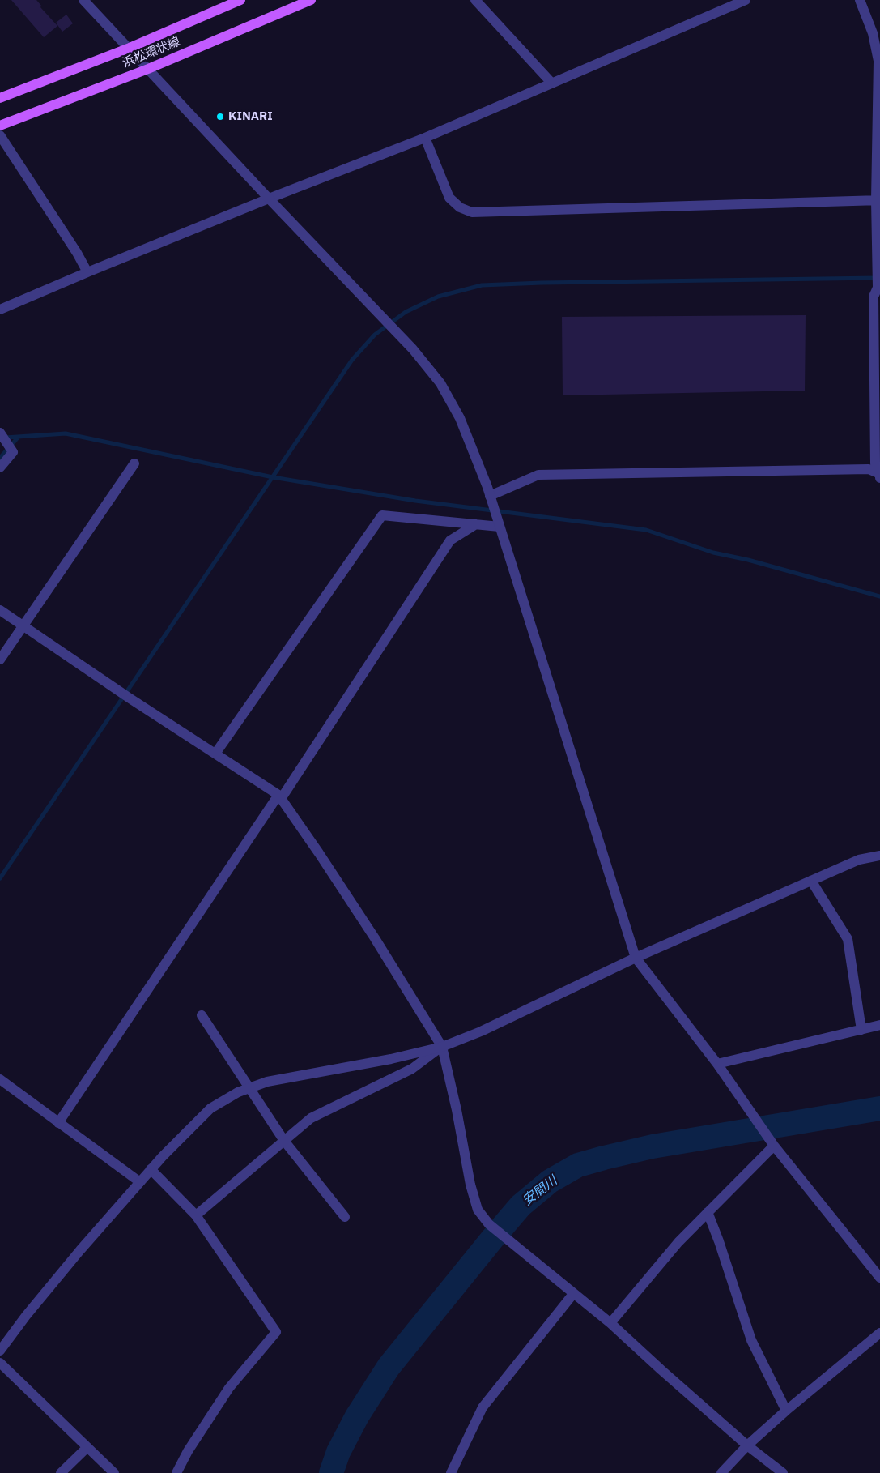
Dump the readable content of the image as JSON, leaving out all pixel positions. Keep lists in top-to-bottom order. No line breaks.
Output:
{"streets":{"main road":["浜松環状線"]},"water":["安間川"],"places":["KINARI"]}
